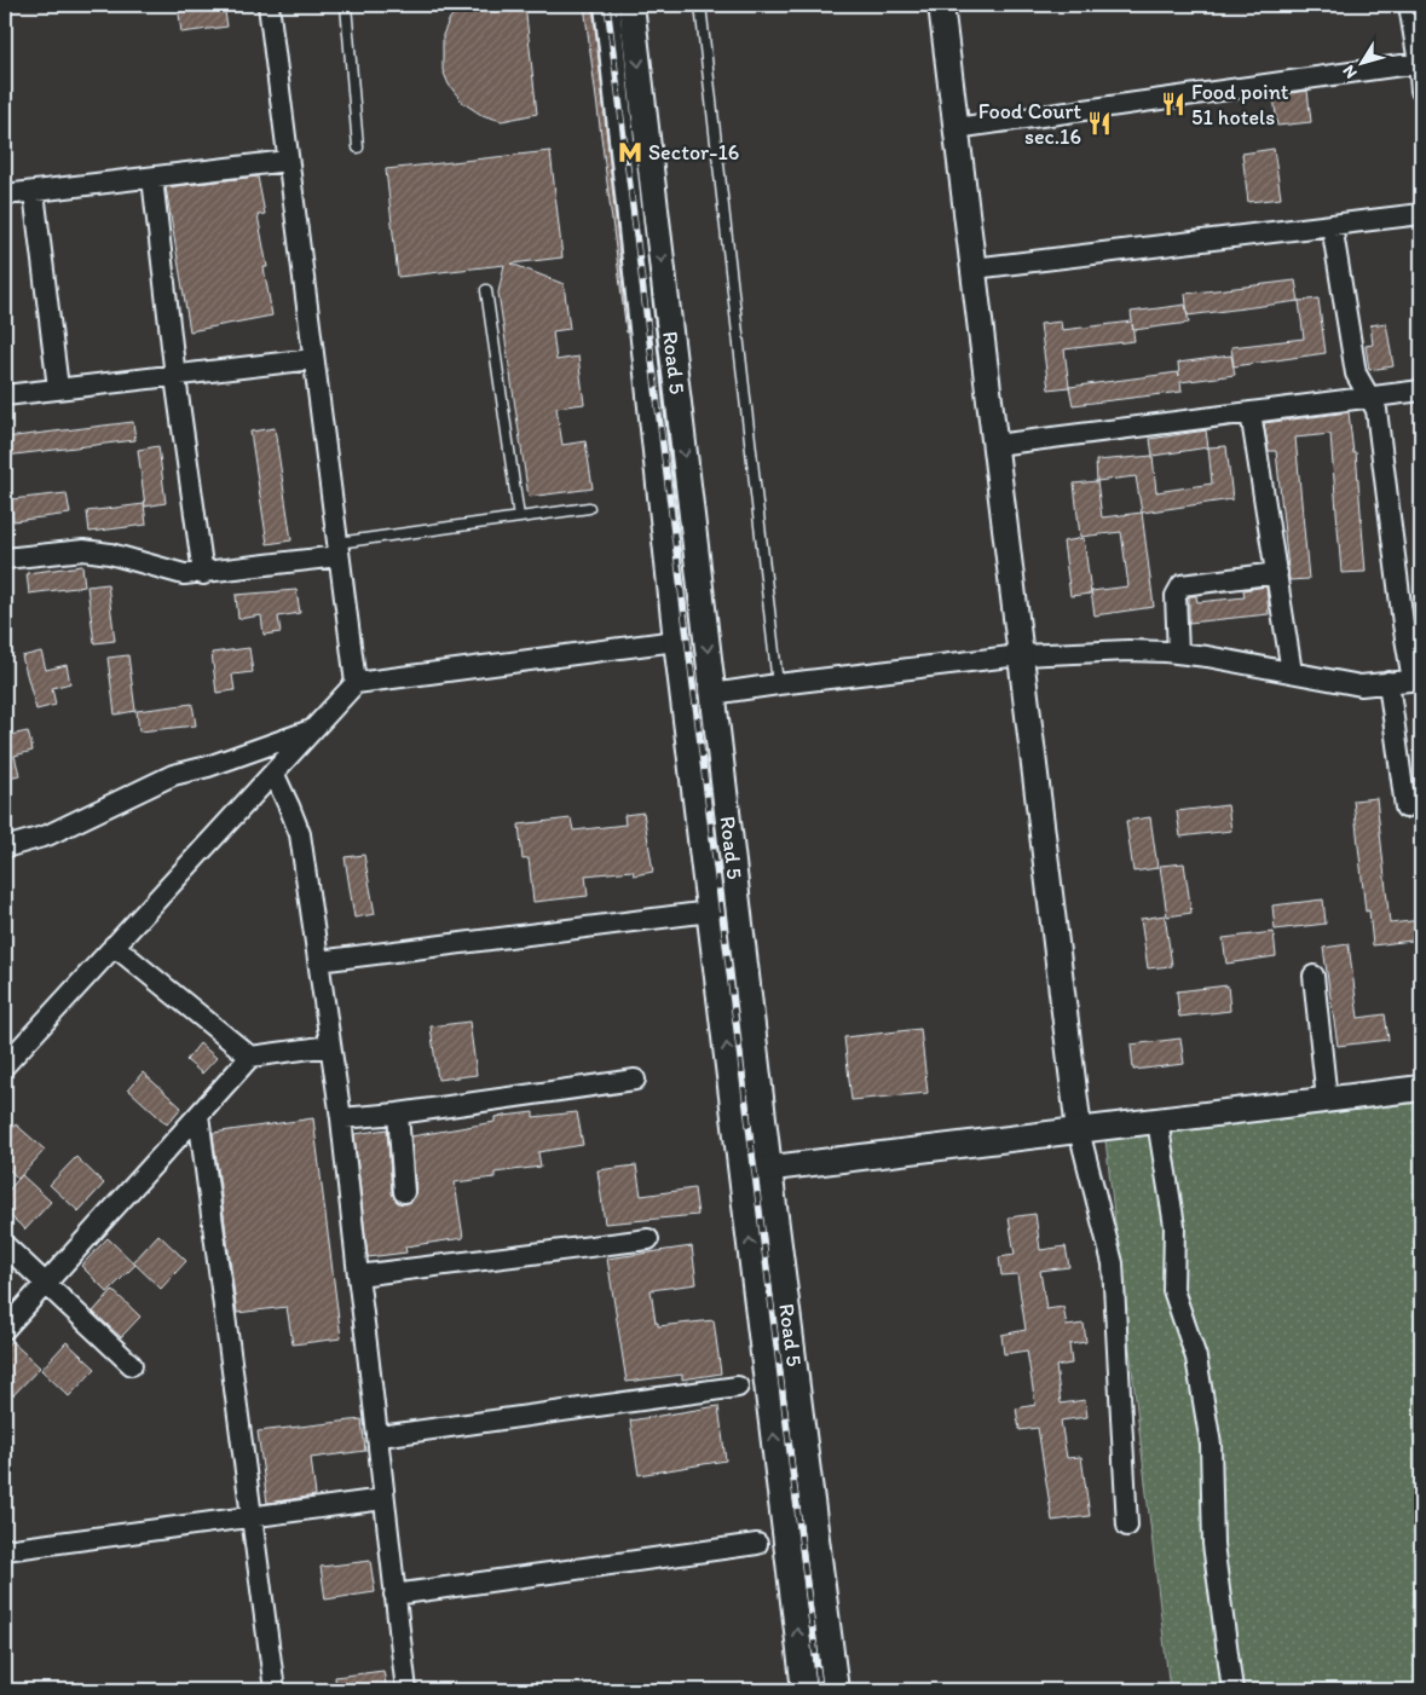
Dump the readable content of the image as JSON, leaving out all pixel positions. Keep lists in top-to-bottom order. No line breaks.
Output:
{"streets":{"street":["Road 5"]},"places":{"restaurant":["Food point 51 hotels","Food Court sec.16"],"metro station":["Sector-16"]},"north":"bottom left"}
